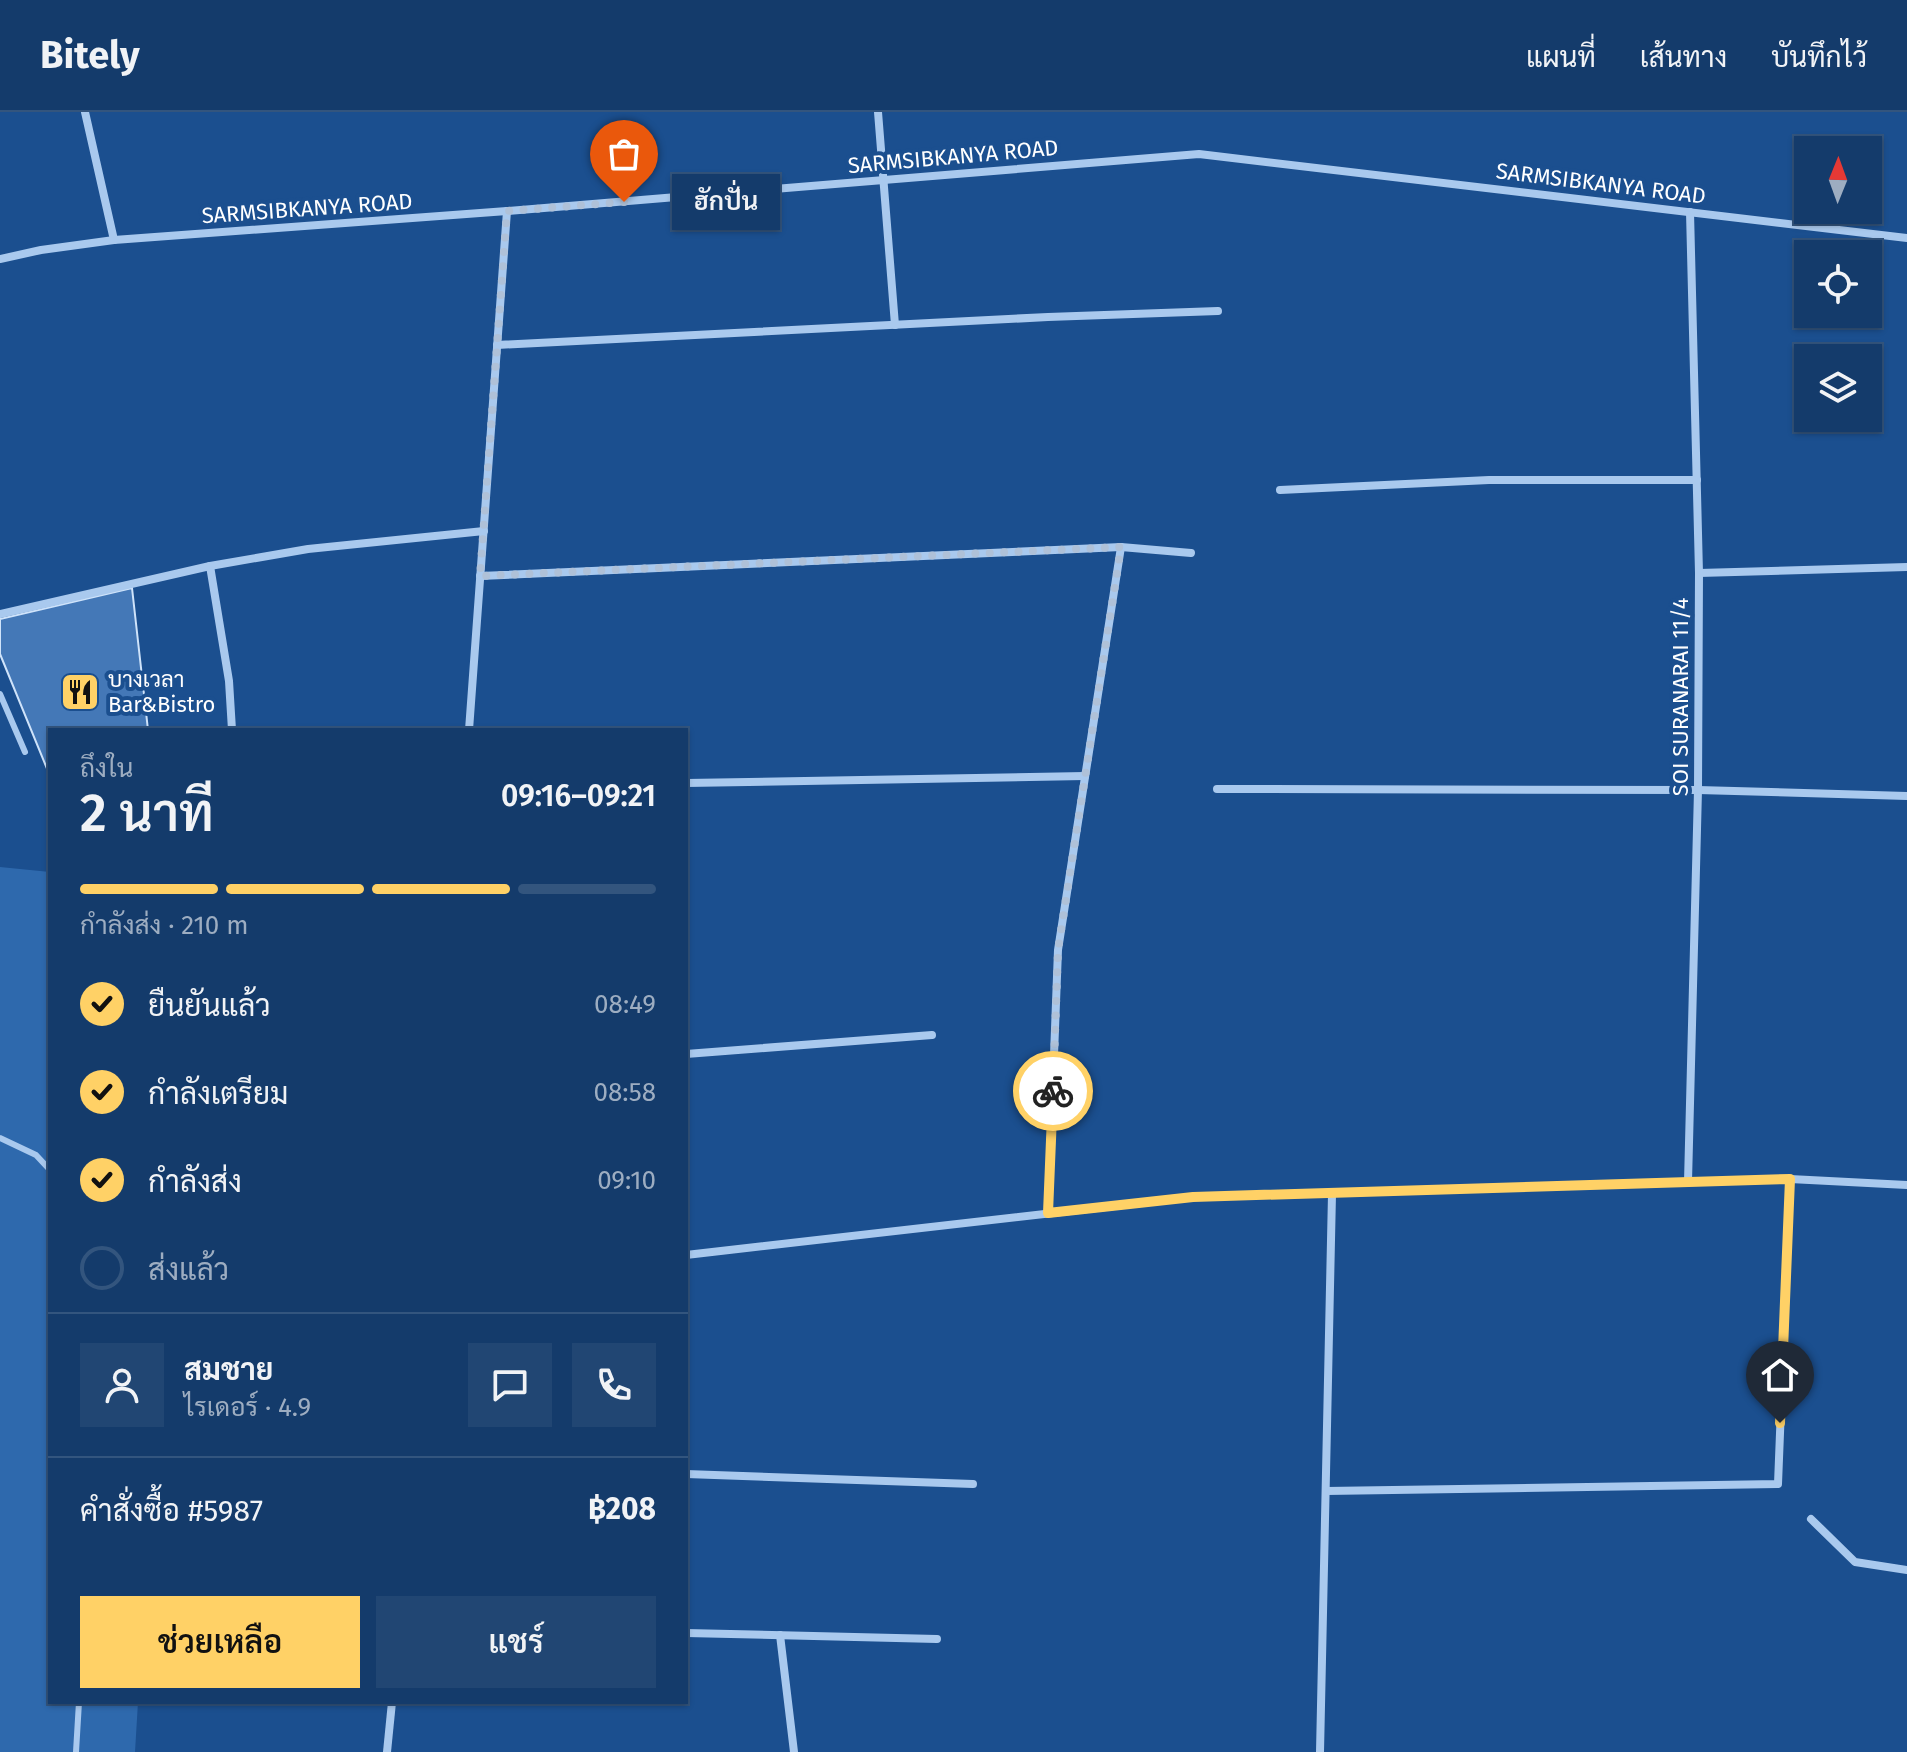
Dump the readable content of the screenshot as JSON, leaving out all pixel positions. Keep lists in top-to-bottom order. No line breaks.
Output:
{"streets":{"street":["SARMSIBKANYA ROAD","SOI SURANARAI 11/4"]},"crossings":[["SARMSIBKANYA ROAD","SOI SURANARAI 11/4"]],"places":{"other":["ฮักปั่น"],"restaurant":["บางเวลา Bar&Bistro"]},"north":"top","page":{"header":"Bitely","nav":["แผนที่","เส้นทาง","บันทึกไว้"],"bubble":"ฮักปั่น","heading":["2 นาที","ถึงใน","09:16–09:21"],"panel":["สมชาย","ไรเดอร์ · 4.9","คำสั่งซื้อ #5987","฿208"],"bar":"กำลังส่ง · 210 m","list":[["ยืนยันแล้ว","08:49"],["กำลังเตรียม","08:58"],["กำลังส่ง","09:10"],"ส่งแล้ว"],"buttons":["ช่วยเหลือ","แชร์"]}}
